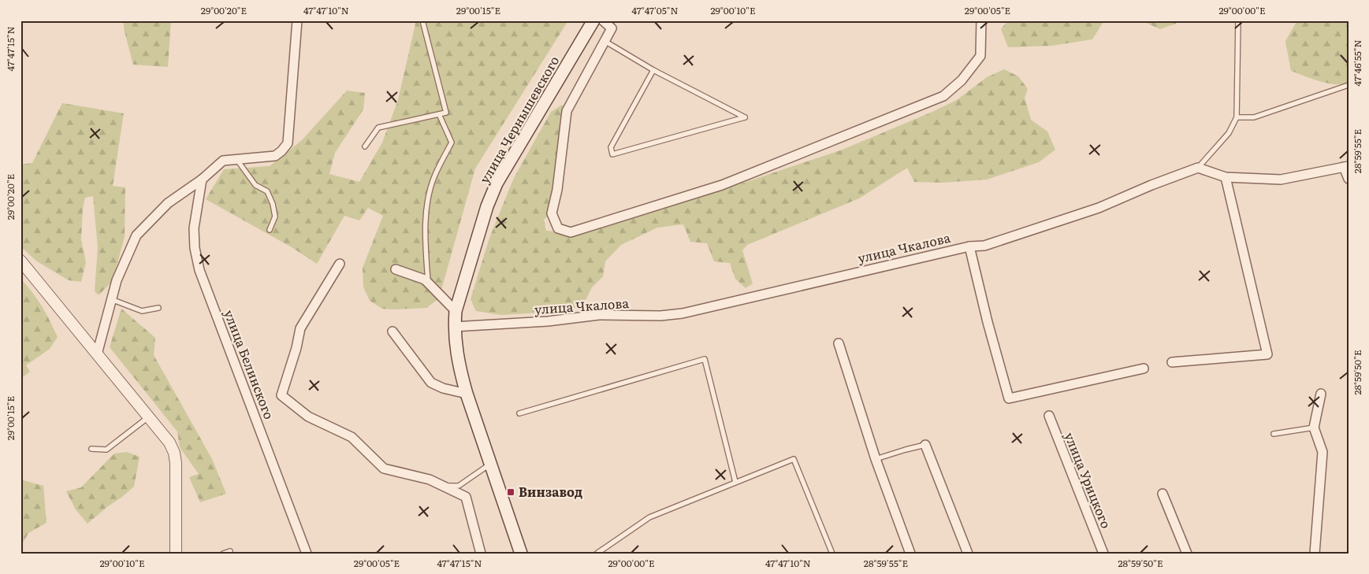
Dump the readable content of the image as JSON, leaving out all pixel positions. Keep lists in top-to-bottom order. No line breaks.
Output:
{"streets":{"main road":["улица Чернышевского"],"street":["улица Чкалова","улица Белинского","улица Урицкого"]},"crossings":[["улица Чернышевского","улица Чкалова"]],"places":{"transit":["Винзавод"]},"coordinates":["29°00'20\"E","47°47'10\"N","29°00'15\"E","47°47'05\"N","29°00'10\"E","29°00'05\"E","29°00'00\"E","47°47'15\"N","47°46'55\"N","28°59'55\"E","28°59'50\"E"]}
